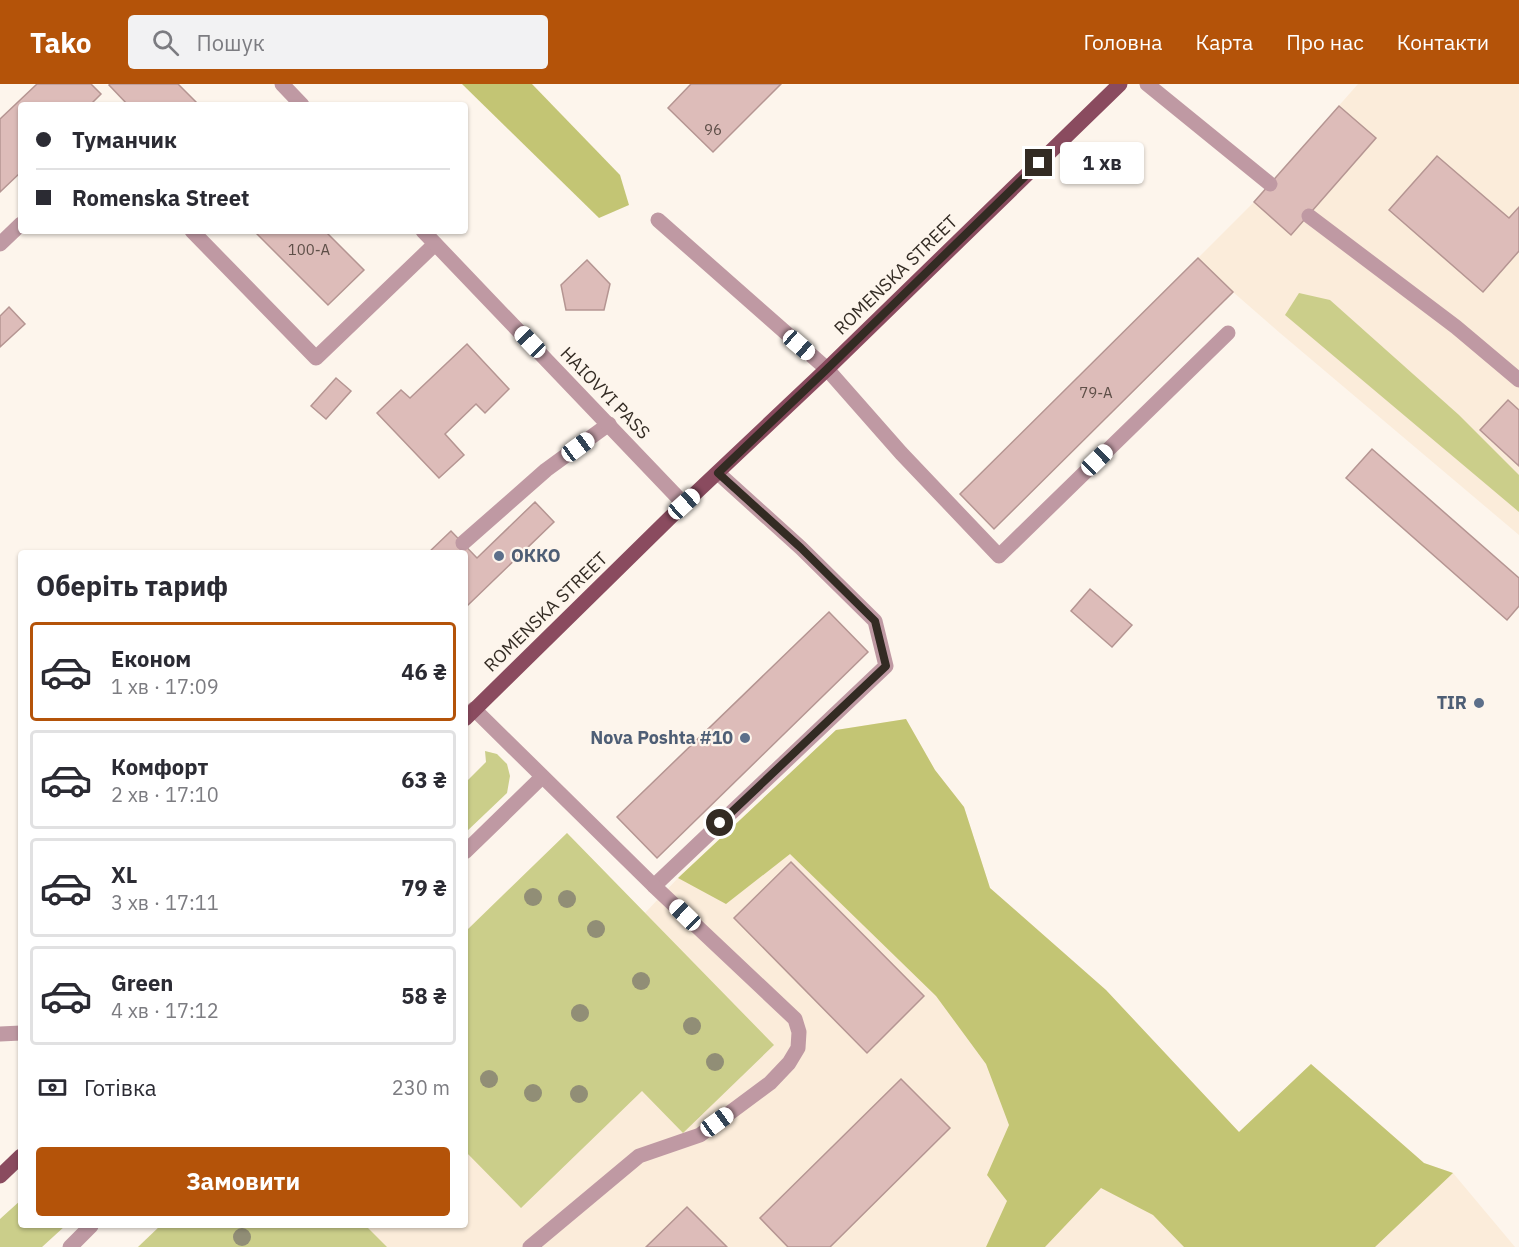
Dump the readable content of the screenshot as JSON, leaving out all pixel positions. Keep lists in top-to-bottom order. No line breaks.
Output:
{"streets":{"main road":["ROMENSKA STREET"],"street":["HAIOVYI PASS"]},"crossings":[["ROMENSKA STREET","HAIOVYI PASS"]],"places":["ОККО","TIR","Nova Poshta #10"],"house_numbers":["96","100-А","79-А"],"page":{"header":"Tako","search":"Пошук","nav":["Головна","Карта","Про нас","Контакти"],"banner":["Туманчик","Romenska Street"],"bubble":"1 хв","heading":"Оберіть тариф","list":[{"name":"Економ","note":"1 хв · 17:09","value":"46 ₴"},{"name":"Комфорт","note":"2 хв · 17:10","value":"63 ₴"},{"name":"XL","note":"3 хв · 17:11","value":"79 ₴"},{"name":"Green","note":"4 хв · 17:12","value":"58 ₴"}],"pay":["Готівка","230 m"],"buttons":"Замовити"}}
